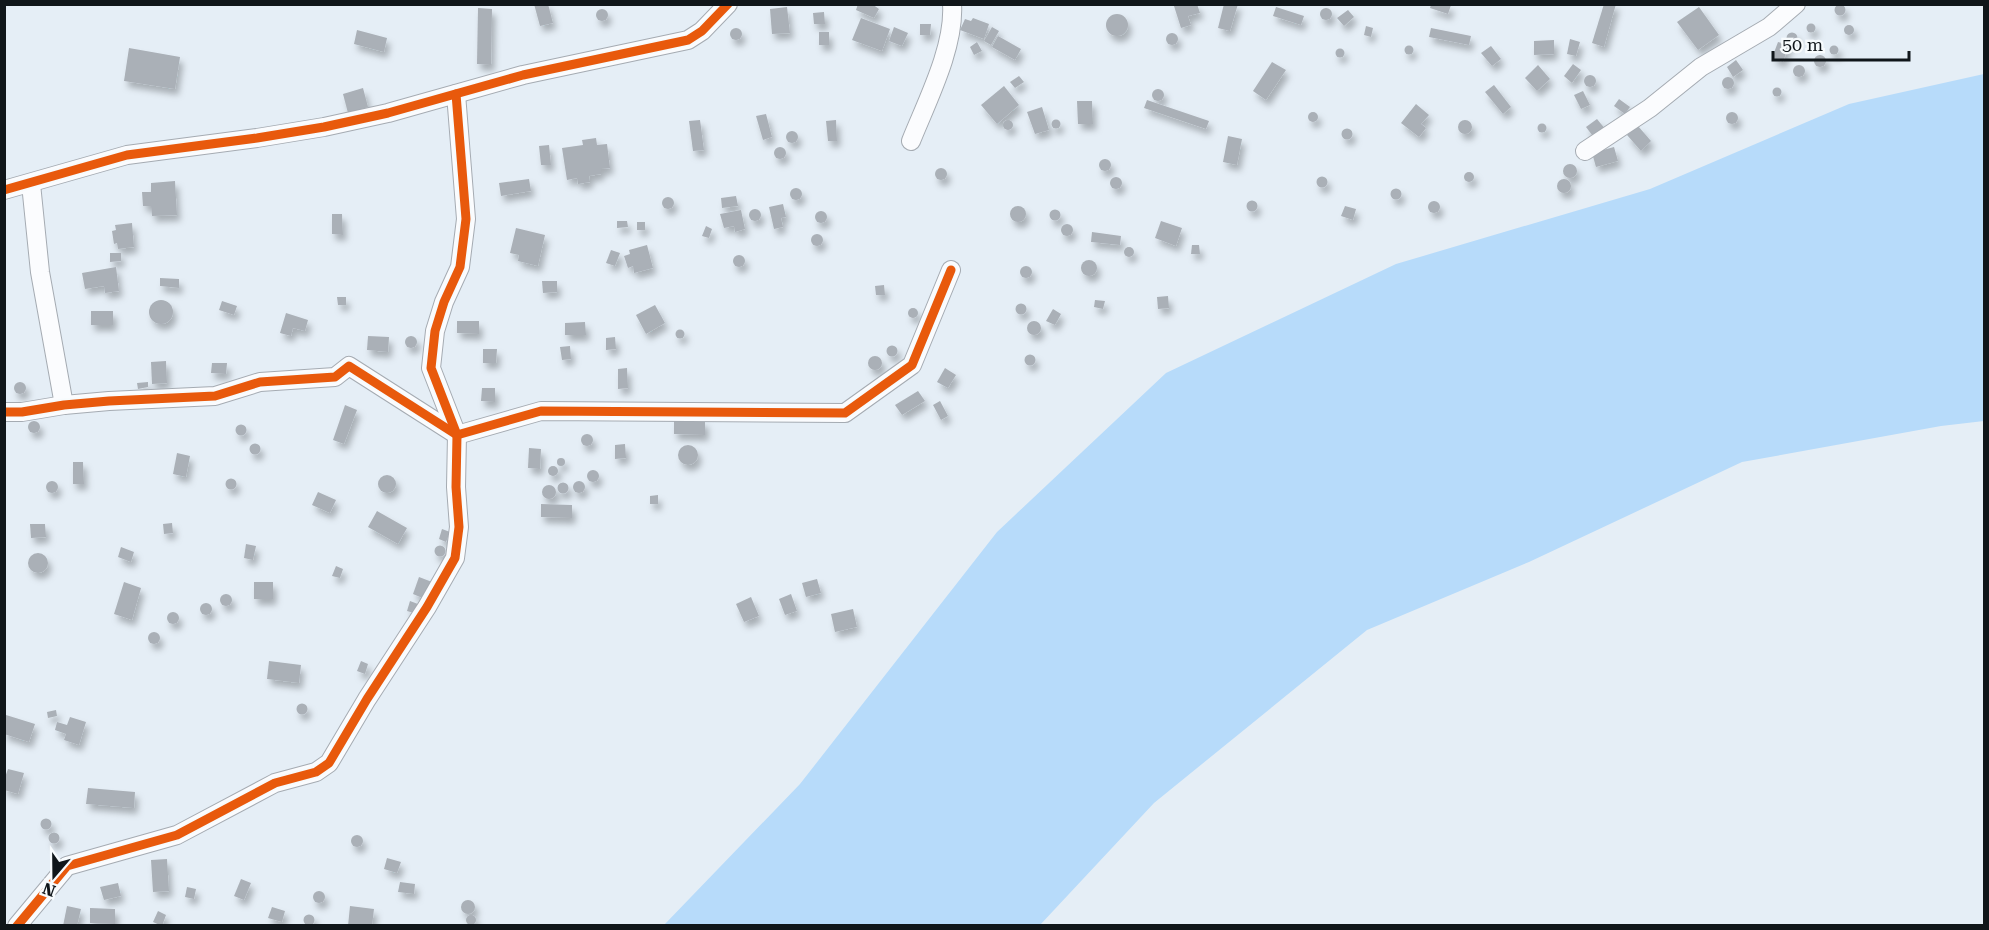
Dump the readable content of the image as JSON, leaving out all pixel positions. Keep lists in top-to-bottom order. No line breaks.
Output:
{"scale_bar":"50 m","north":"bottom"}
